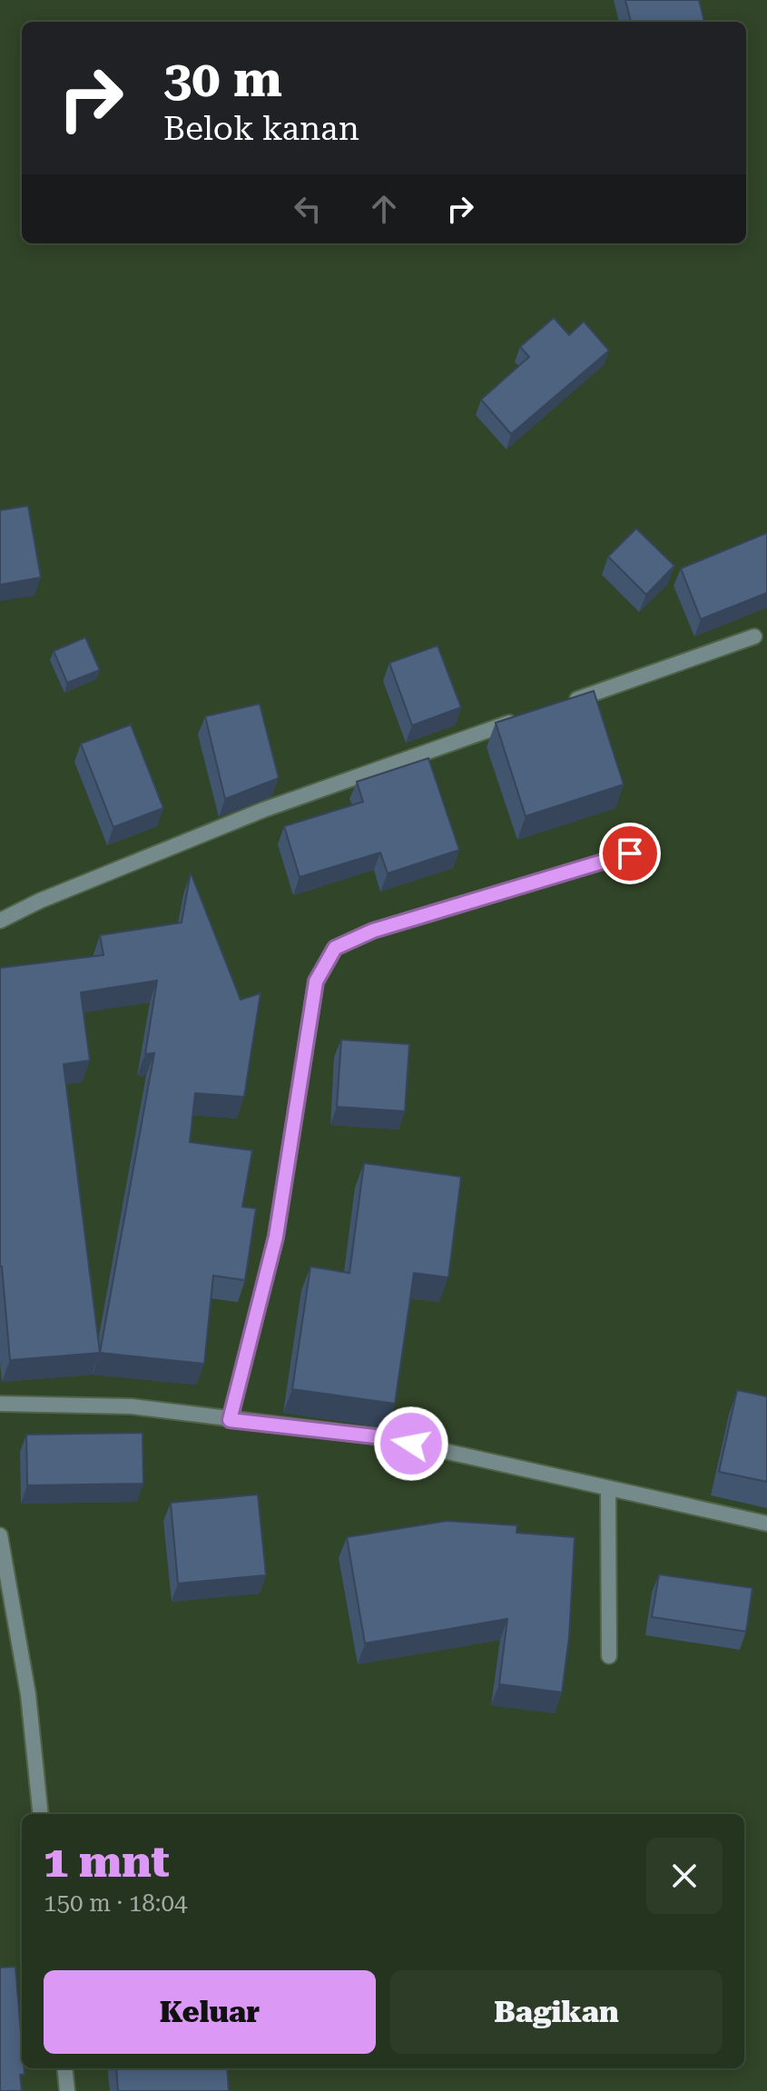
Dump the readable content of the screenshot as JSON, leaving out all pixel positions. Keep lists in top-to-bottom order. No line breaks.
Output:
{"page":{"turn":["30 m","Belok kanan"],"heading":["1 mnt","150 m · 18:04"],"buttons":["Keluar","Bagikan"]}}
